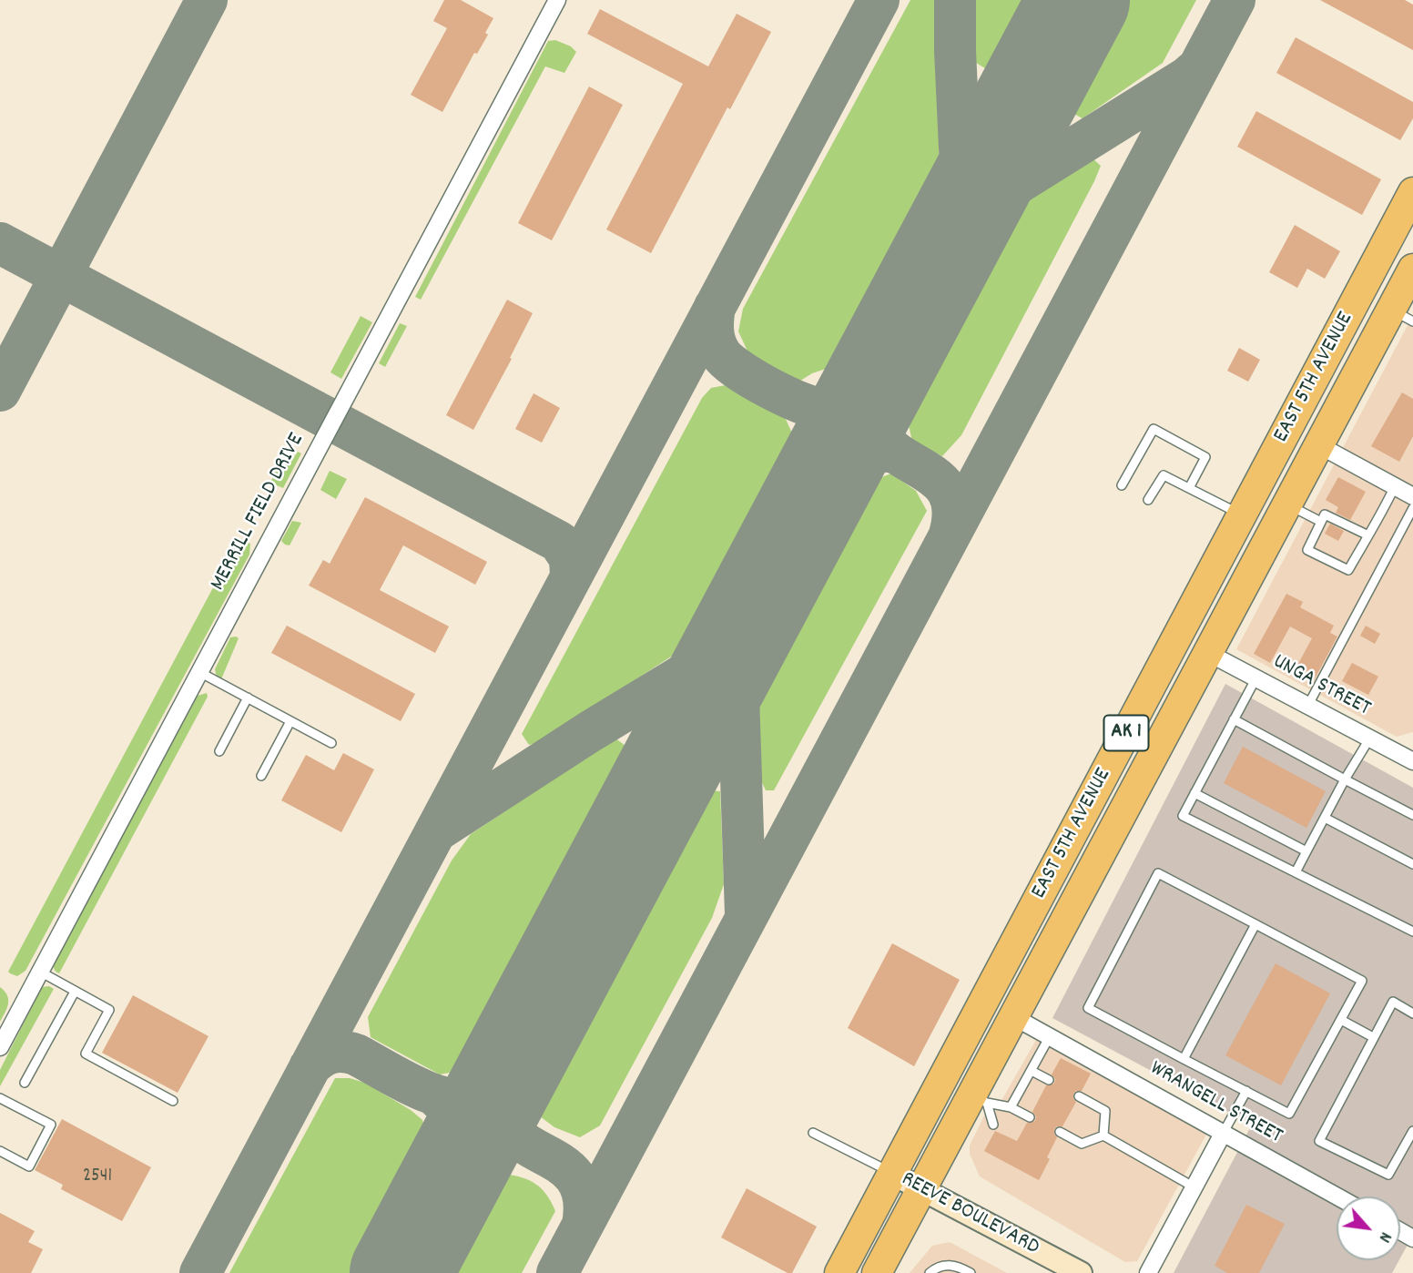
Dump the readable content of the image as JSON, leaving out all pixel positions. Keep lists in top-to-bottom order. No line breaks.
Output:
{"streets":{"highway":["EAST 5TH AVENUE","AK 1"],"street":["MERRILL FIELD DRIVE","UNGA STREET","WRANGELL STREET","REEVE BOULEVARD"]},"crossings":[["EAST 5TH AVENUE","UNGA STREET"],["EAST 5TH AVENUE","WRANGELL STREET"],["EAST 5TH AVENUE","REEVE BOULEVARD"]],"house_numbers":["2541"],"north":"bottom right"}
